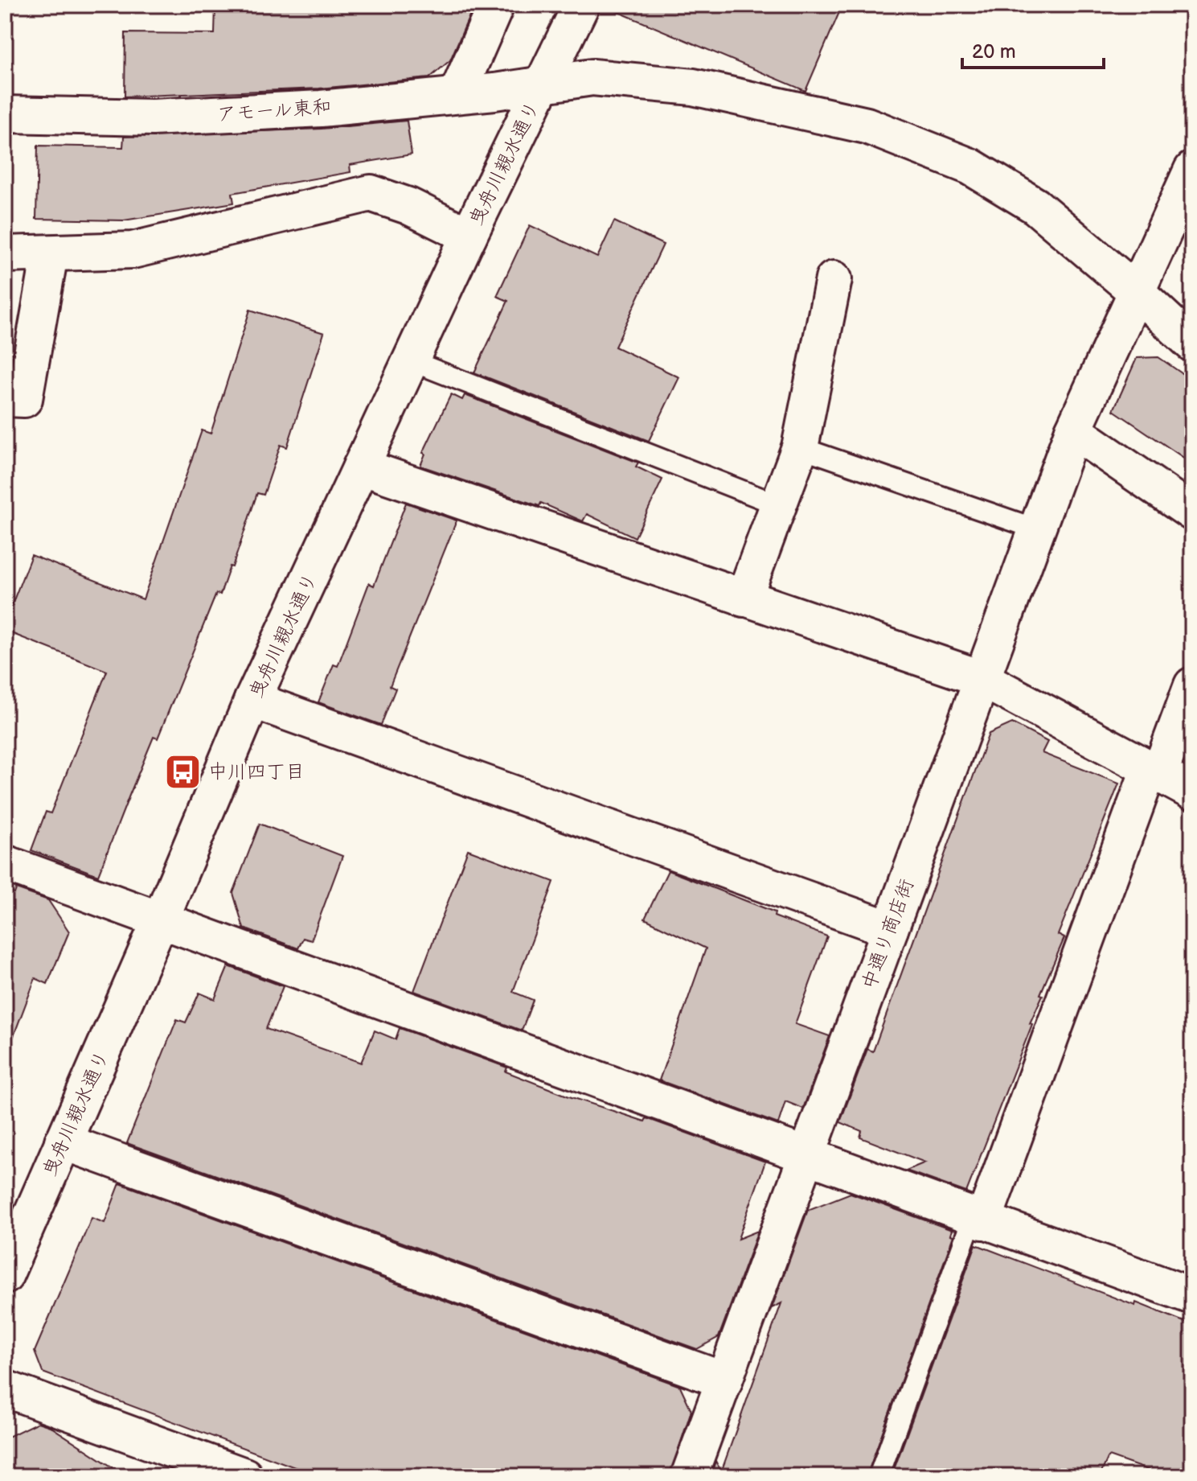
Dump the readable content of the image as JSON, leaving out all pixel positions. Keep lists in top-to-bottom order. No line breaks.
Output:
{"streets":{"street":["アモール東和","曳舟川親水通り","中通り商店街"]},"crossings":[["アモール東和","曳舟川親水通り"],["アモール東和","中通り商店街"]],"places":{"bus stop":["中川四丁目"]},"scale_bar":"20 m"}
